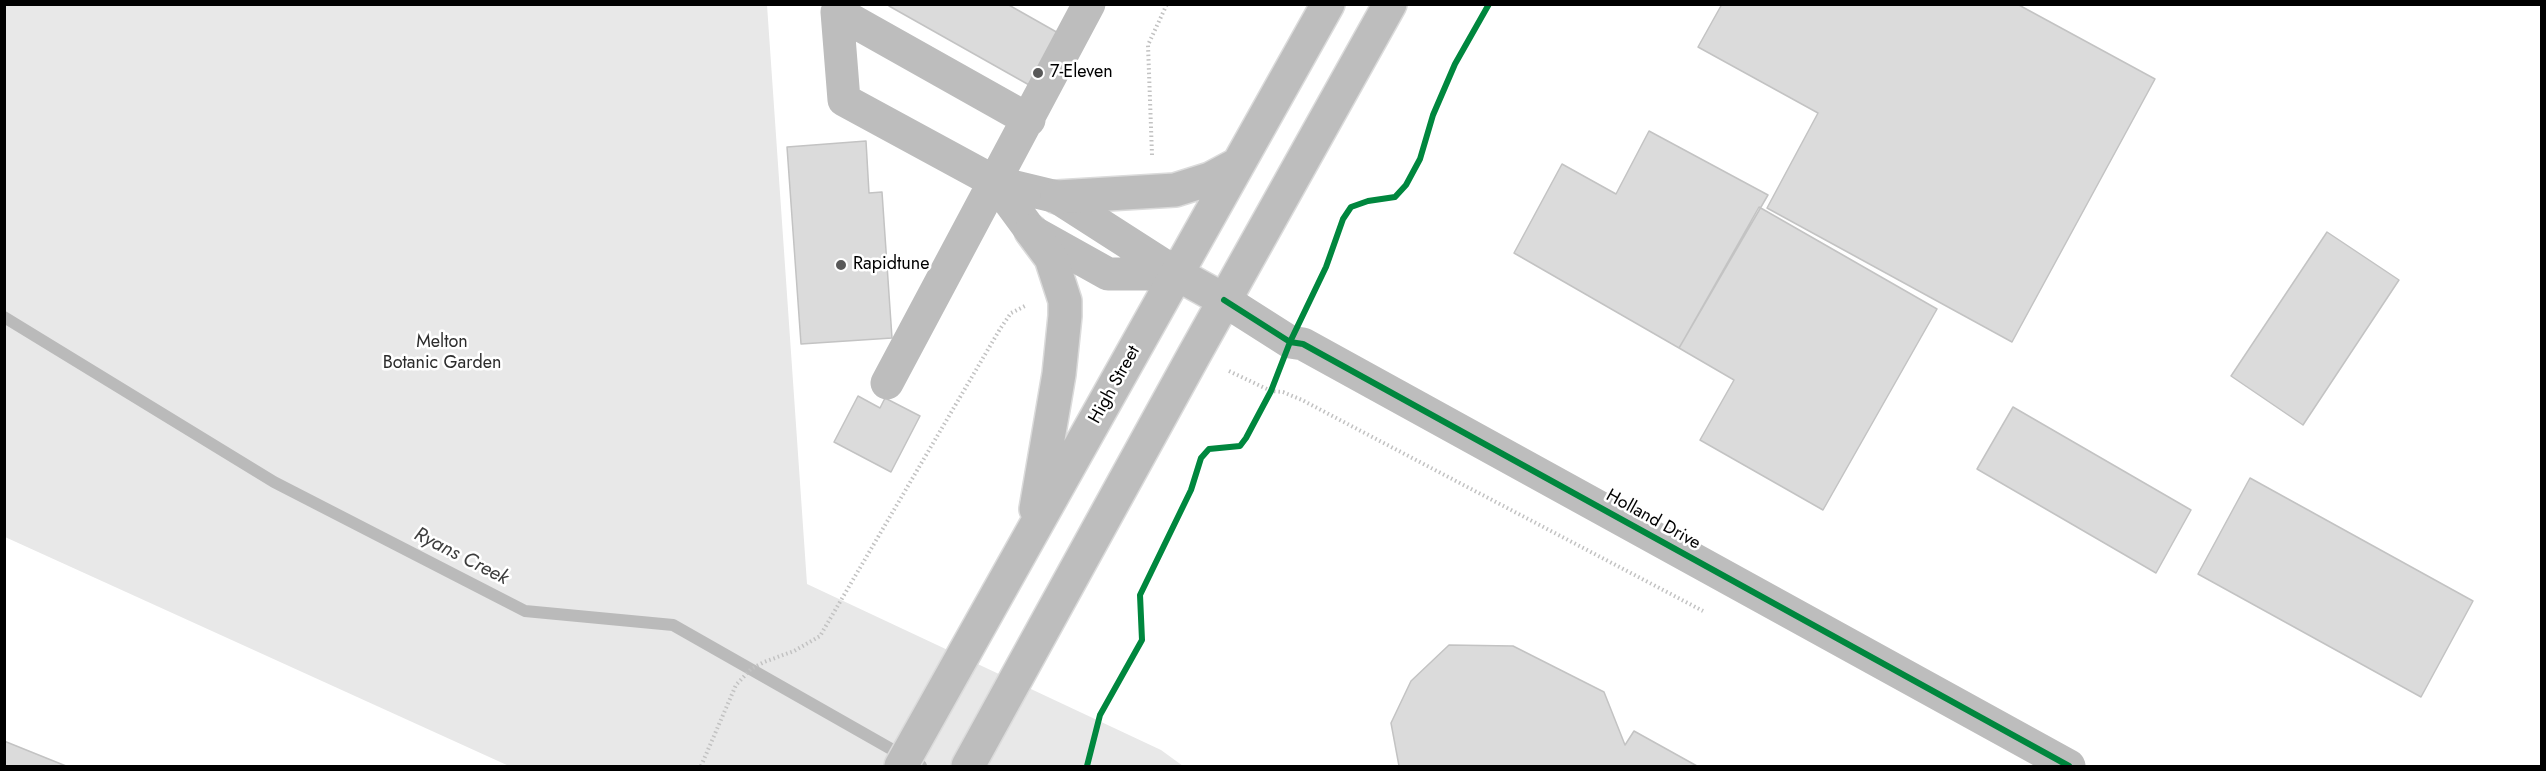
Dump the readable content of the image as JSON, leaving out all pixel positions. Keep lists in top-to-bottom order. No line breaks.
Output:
{"streets":{"main road":["High Street","Holland Drive"]},"crossings":[["High Street","Holland Drive"]],"water":["Ryans Creek"],"parks":["Melton Botanic Garden"],"places":["7-Eleven","Rapidtune"]}
